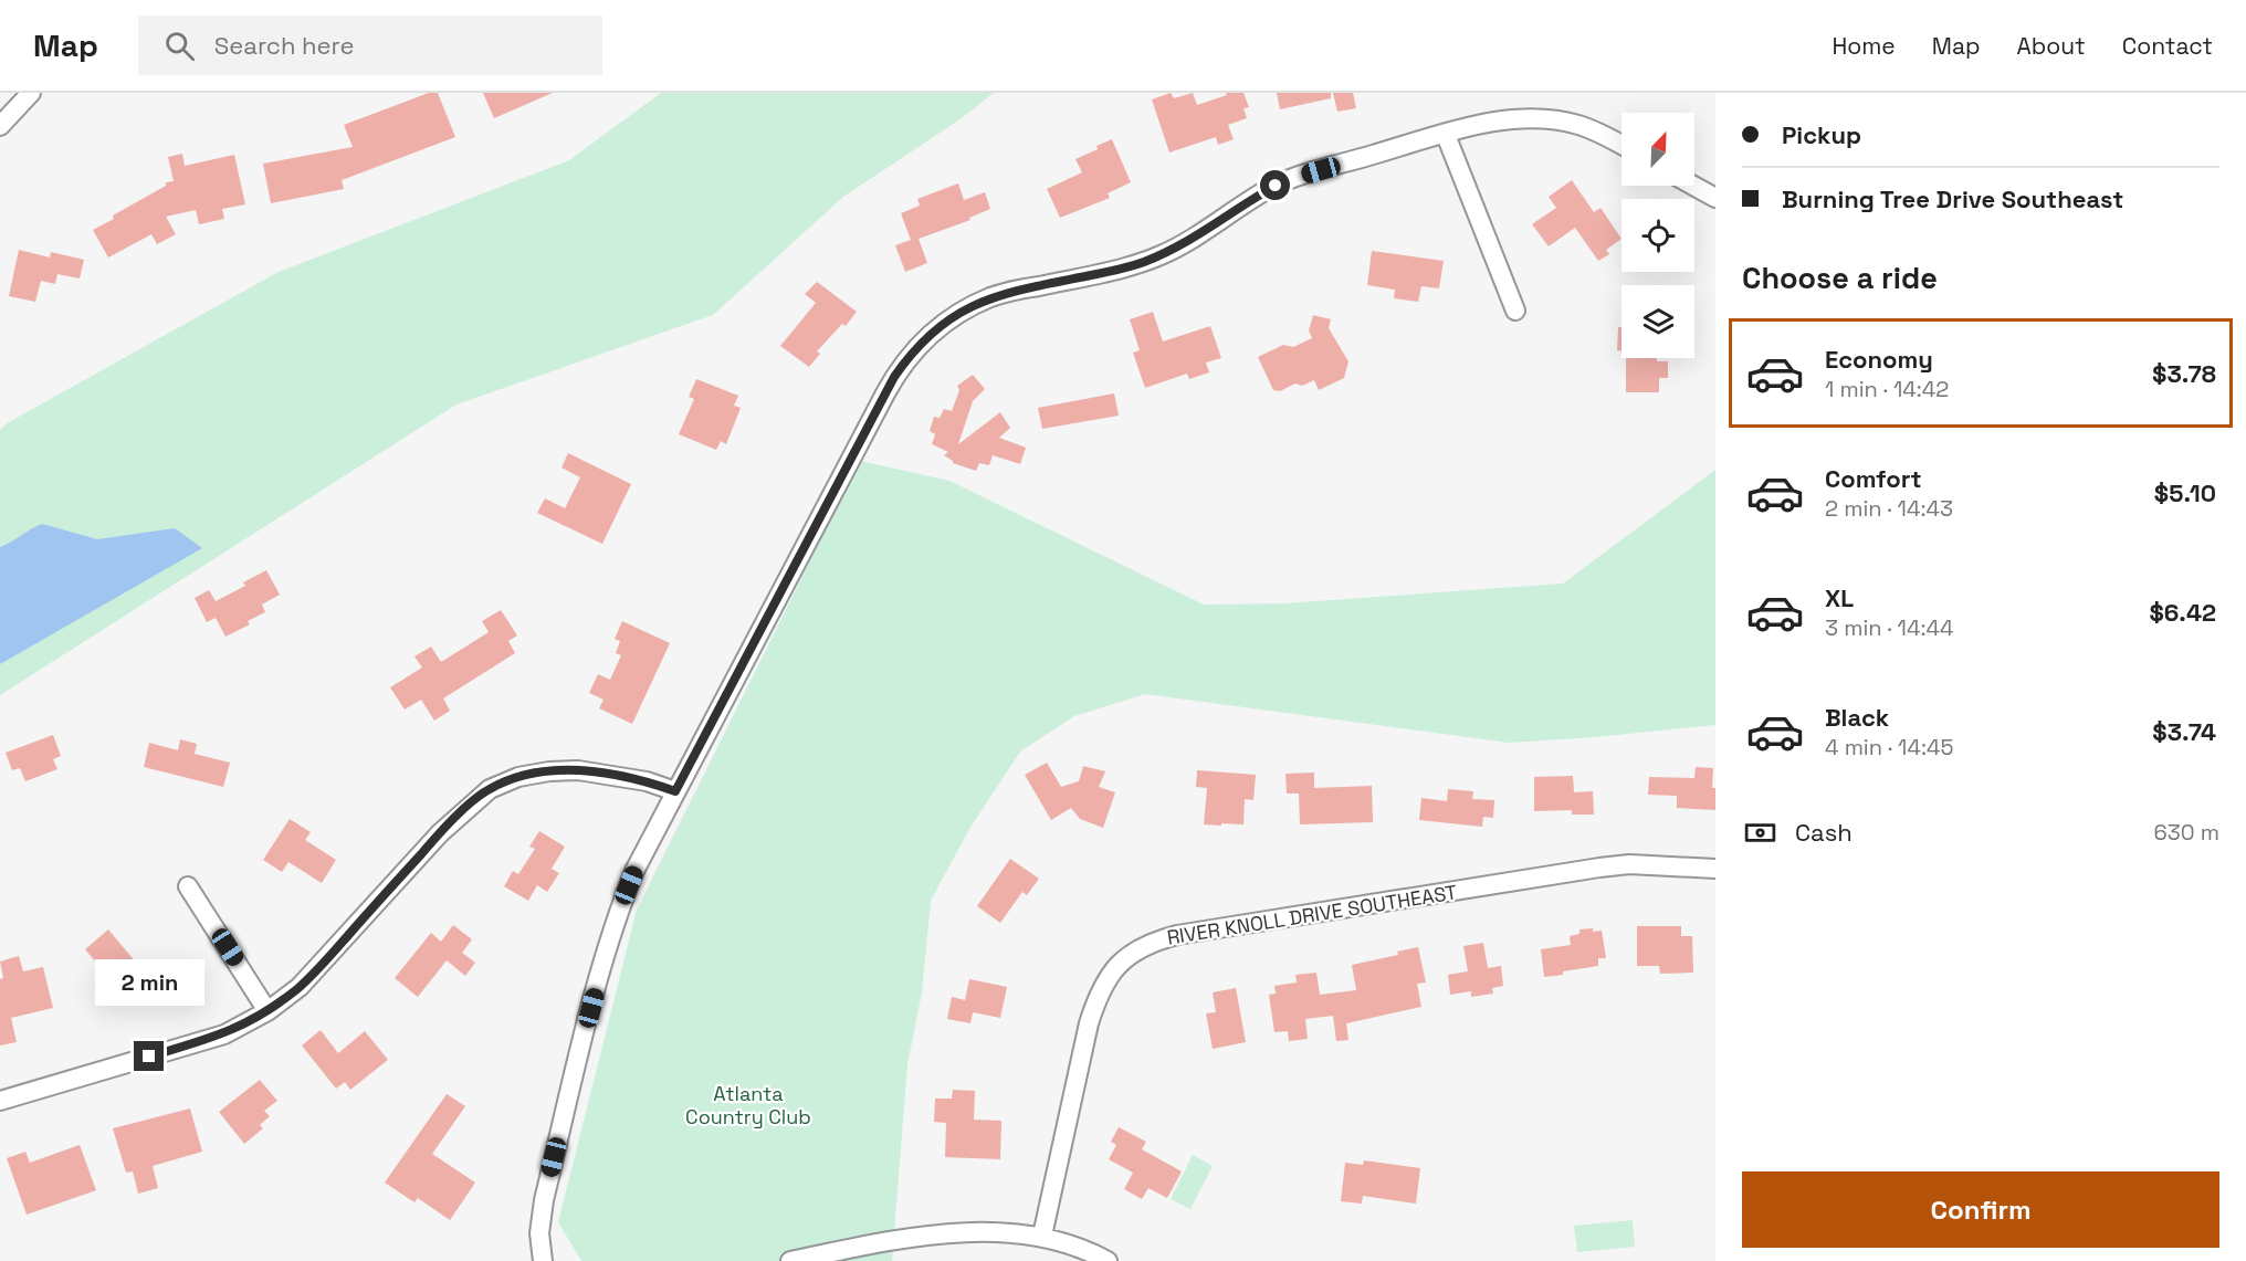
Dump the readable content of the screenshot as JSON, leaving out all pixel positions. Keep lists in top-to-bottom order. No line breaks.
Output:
{"streets":{"street":["RIVER KNOLL DRIVE SOUTHEAST"]},"parks":["Atlanta Country Club"],"north":"top right","page":{"header":"Map","search":"Search here","nav":["Home","Map","About","Contact"],"banner":["Pickup","Burning Tree Drive Southeast"],"heading":"Choose a ride","list":[{"name":"Economy","note":"1 min · 14:42","value":"$3.78"},{"name":"Comfort","note":"2 min · 14:43","value":"$5.10"},{"name":"XL","note":"3 min · 14:44","value":"$6.42"},{"name":"Black","note":"4 min · 14:45","value":"$3.74"}],"pay":["Cash","630 m"],"bubble":"2 min","buttons":"Confirm"}}
